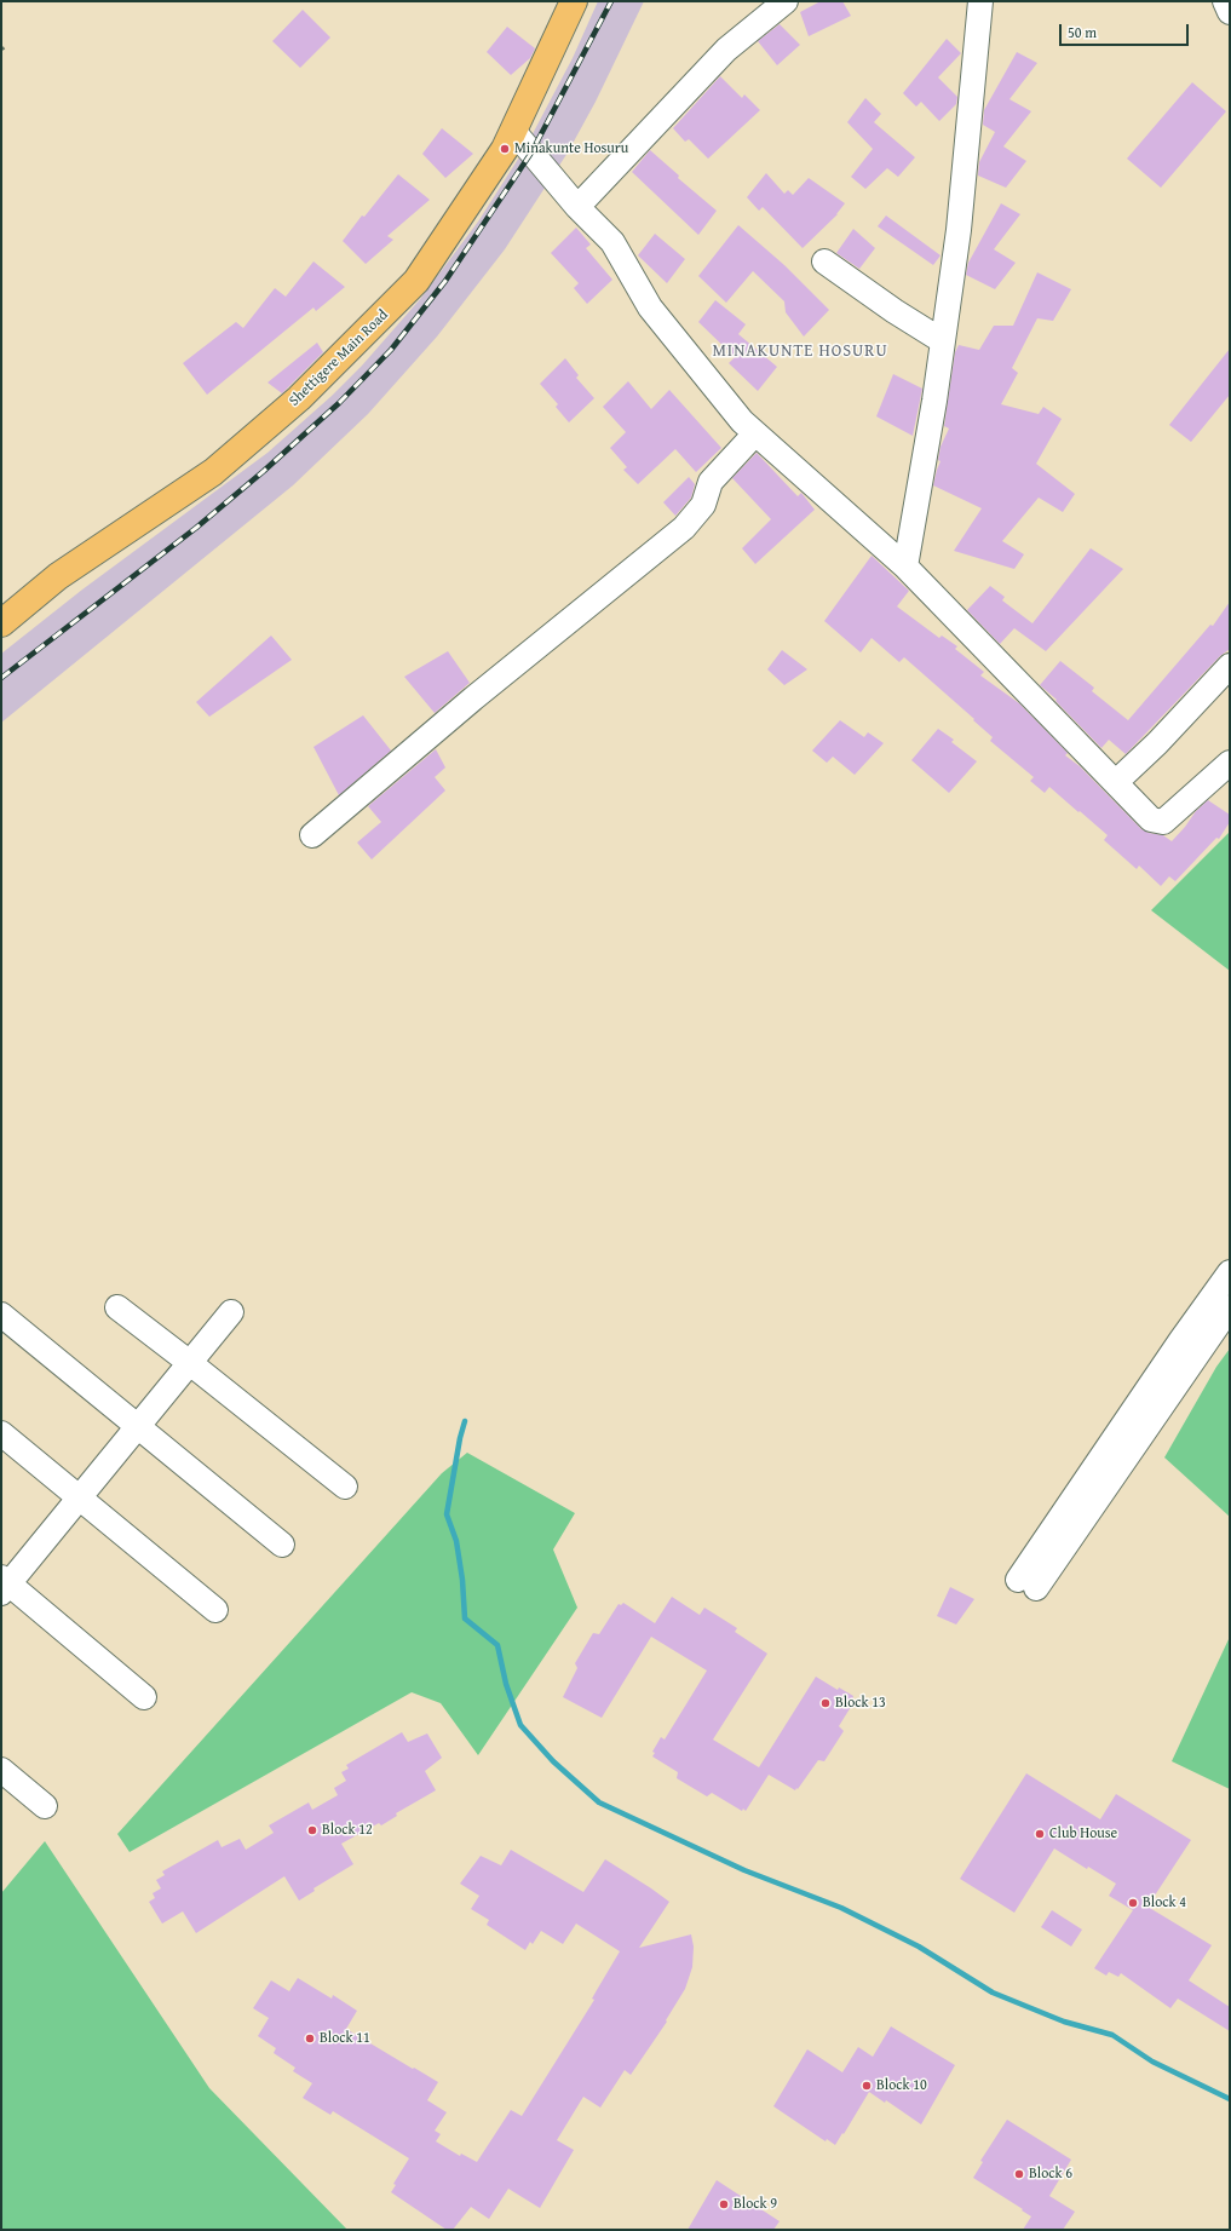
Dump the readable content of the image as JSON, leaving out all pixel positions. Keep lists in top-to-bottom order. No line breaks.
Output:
{"streets":{"main road":["Shettigere Main Road"]},"districts":["MINAKUNTE HOSURU"],"places":["Minakunte Hosuru","Block 13","Block 12","Club House","Block 4","Block 11","Block 10","Block 6","Block 9"],"scale_bar":"50 m"}
